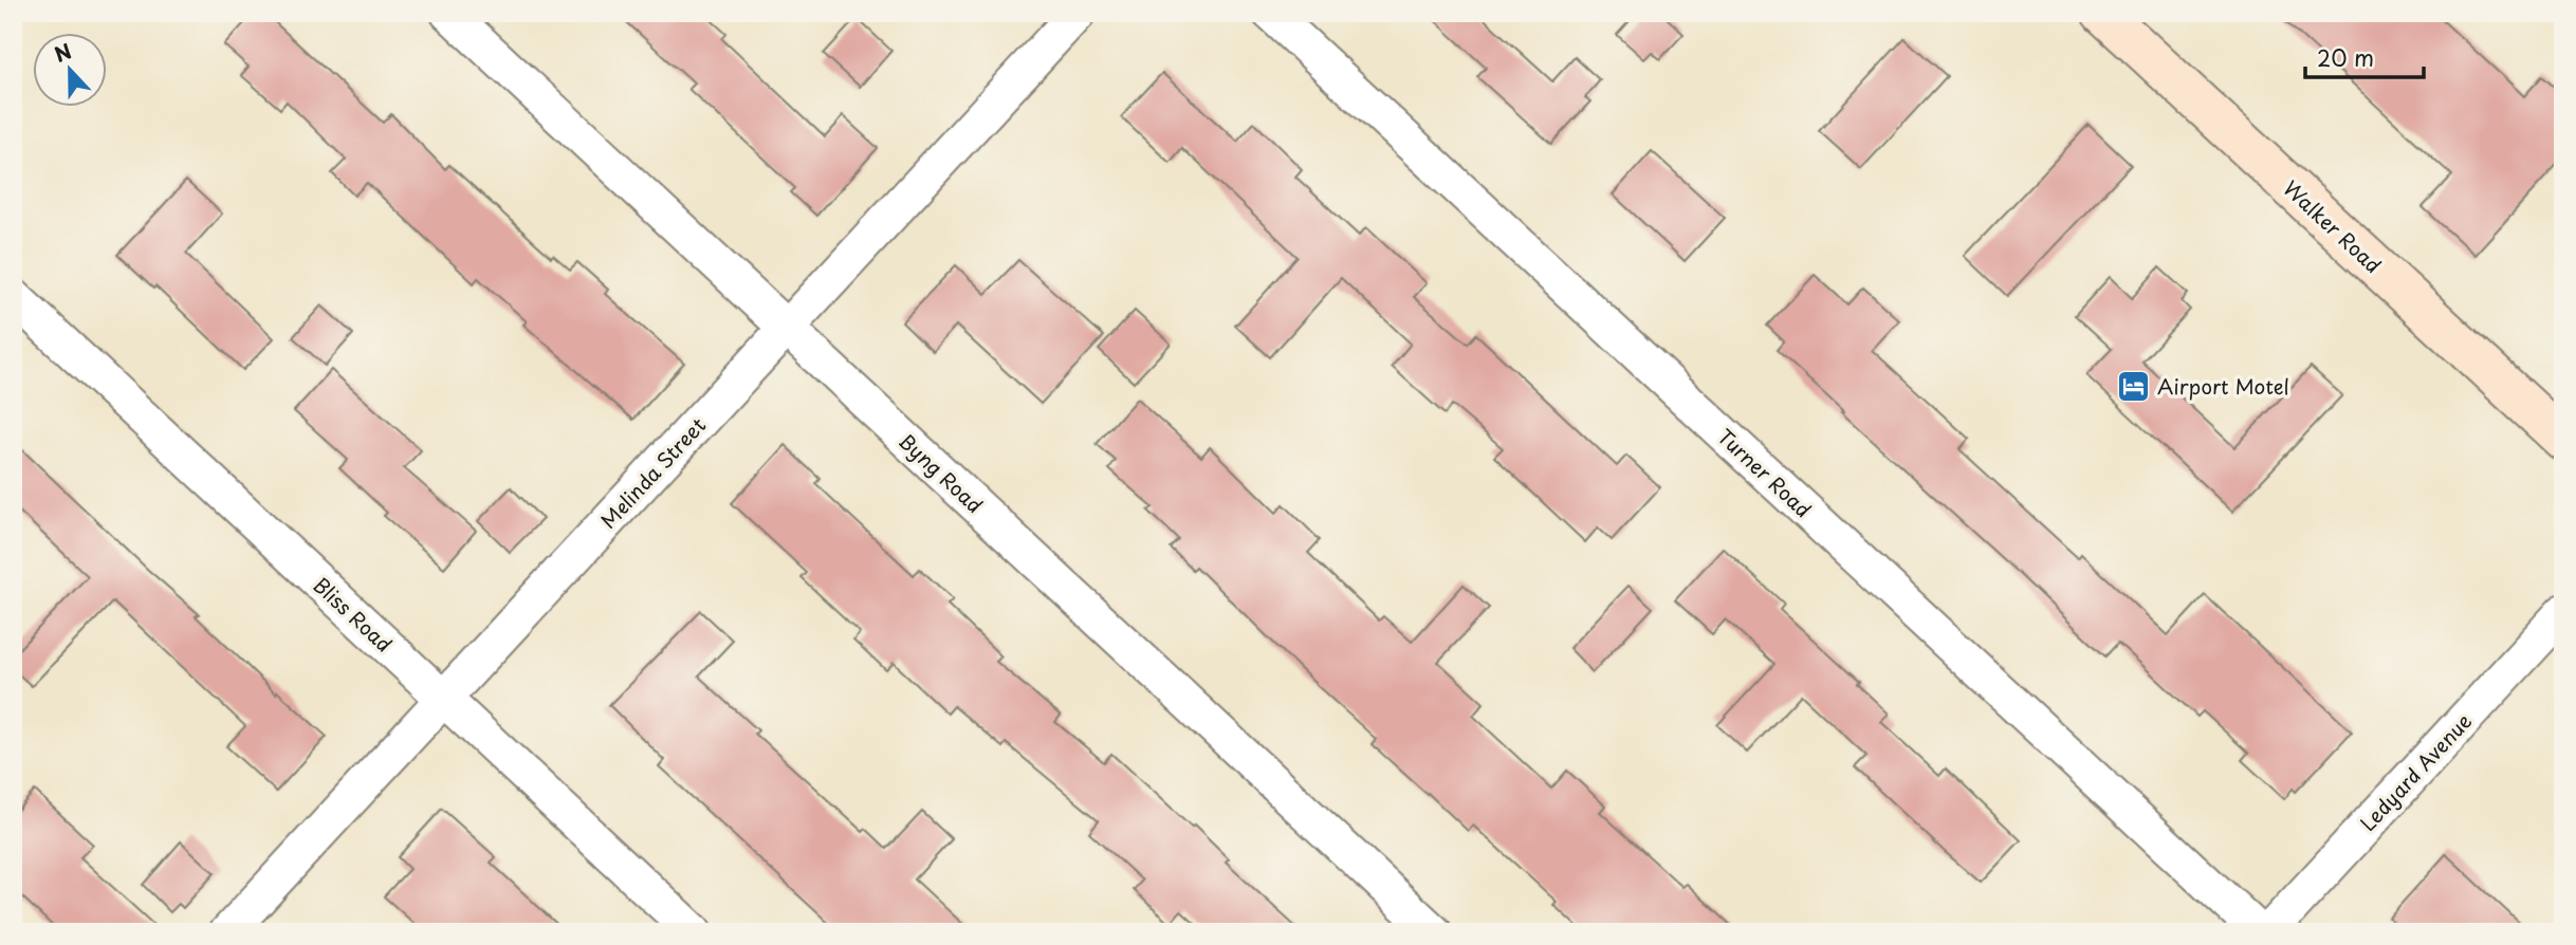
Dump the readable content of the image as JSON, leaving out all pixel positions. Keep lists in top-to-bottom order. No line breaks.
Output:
{"streets":{"main road":["Walker Road"],"street":["Melinda Street","Byng Road","Turner Road","Bliss Road","Ledyard Avenue"]},"crossings":[["Melinda Street","Byng Road"],["Melinda Street","Bliss Road"]],"places":{"hotel":["Airport Motel"]},"scale_bar":"20 m","north":"top"}
